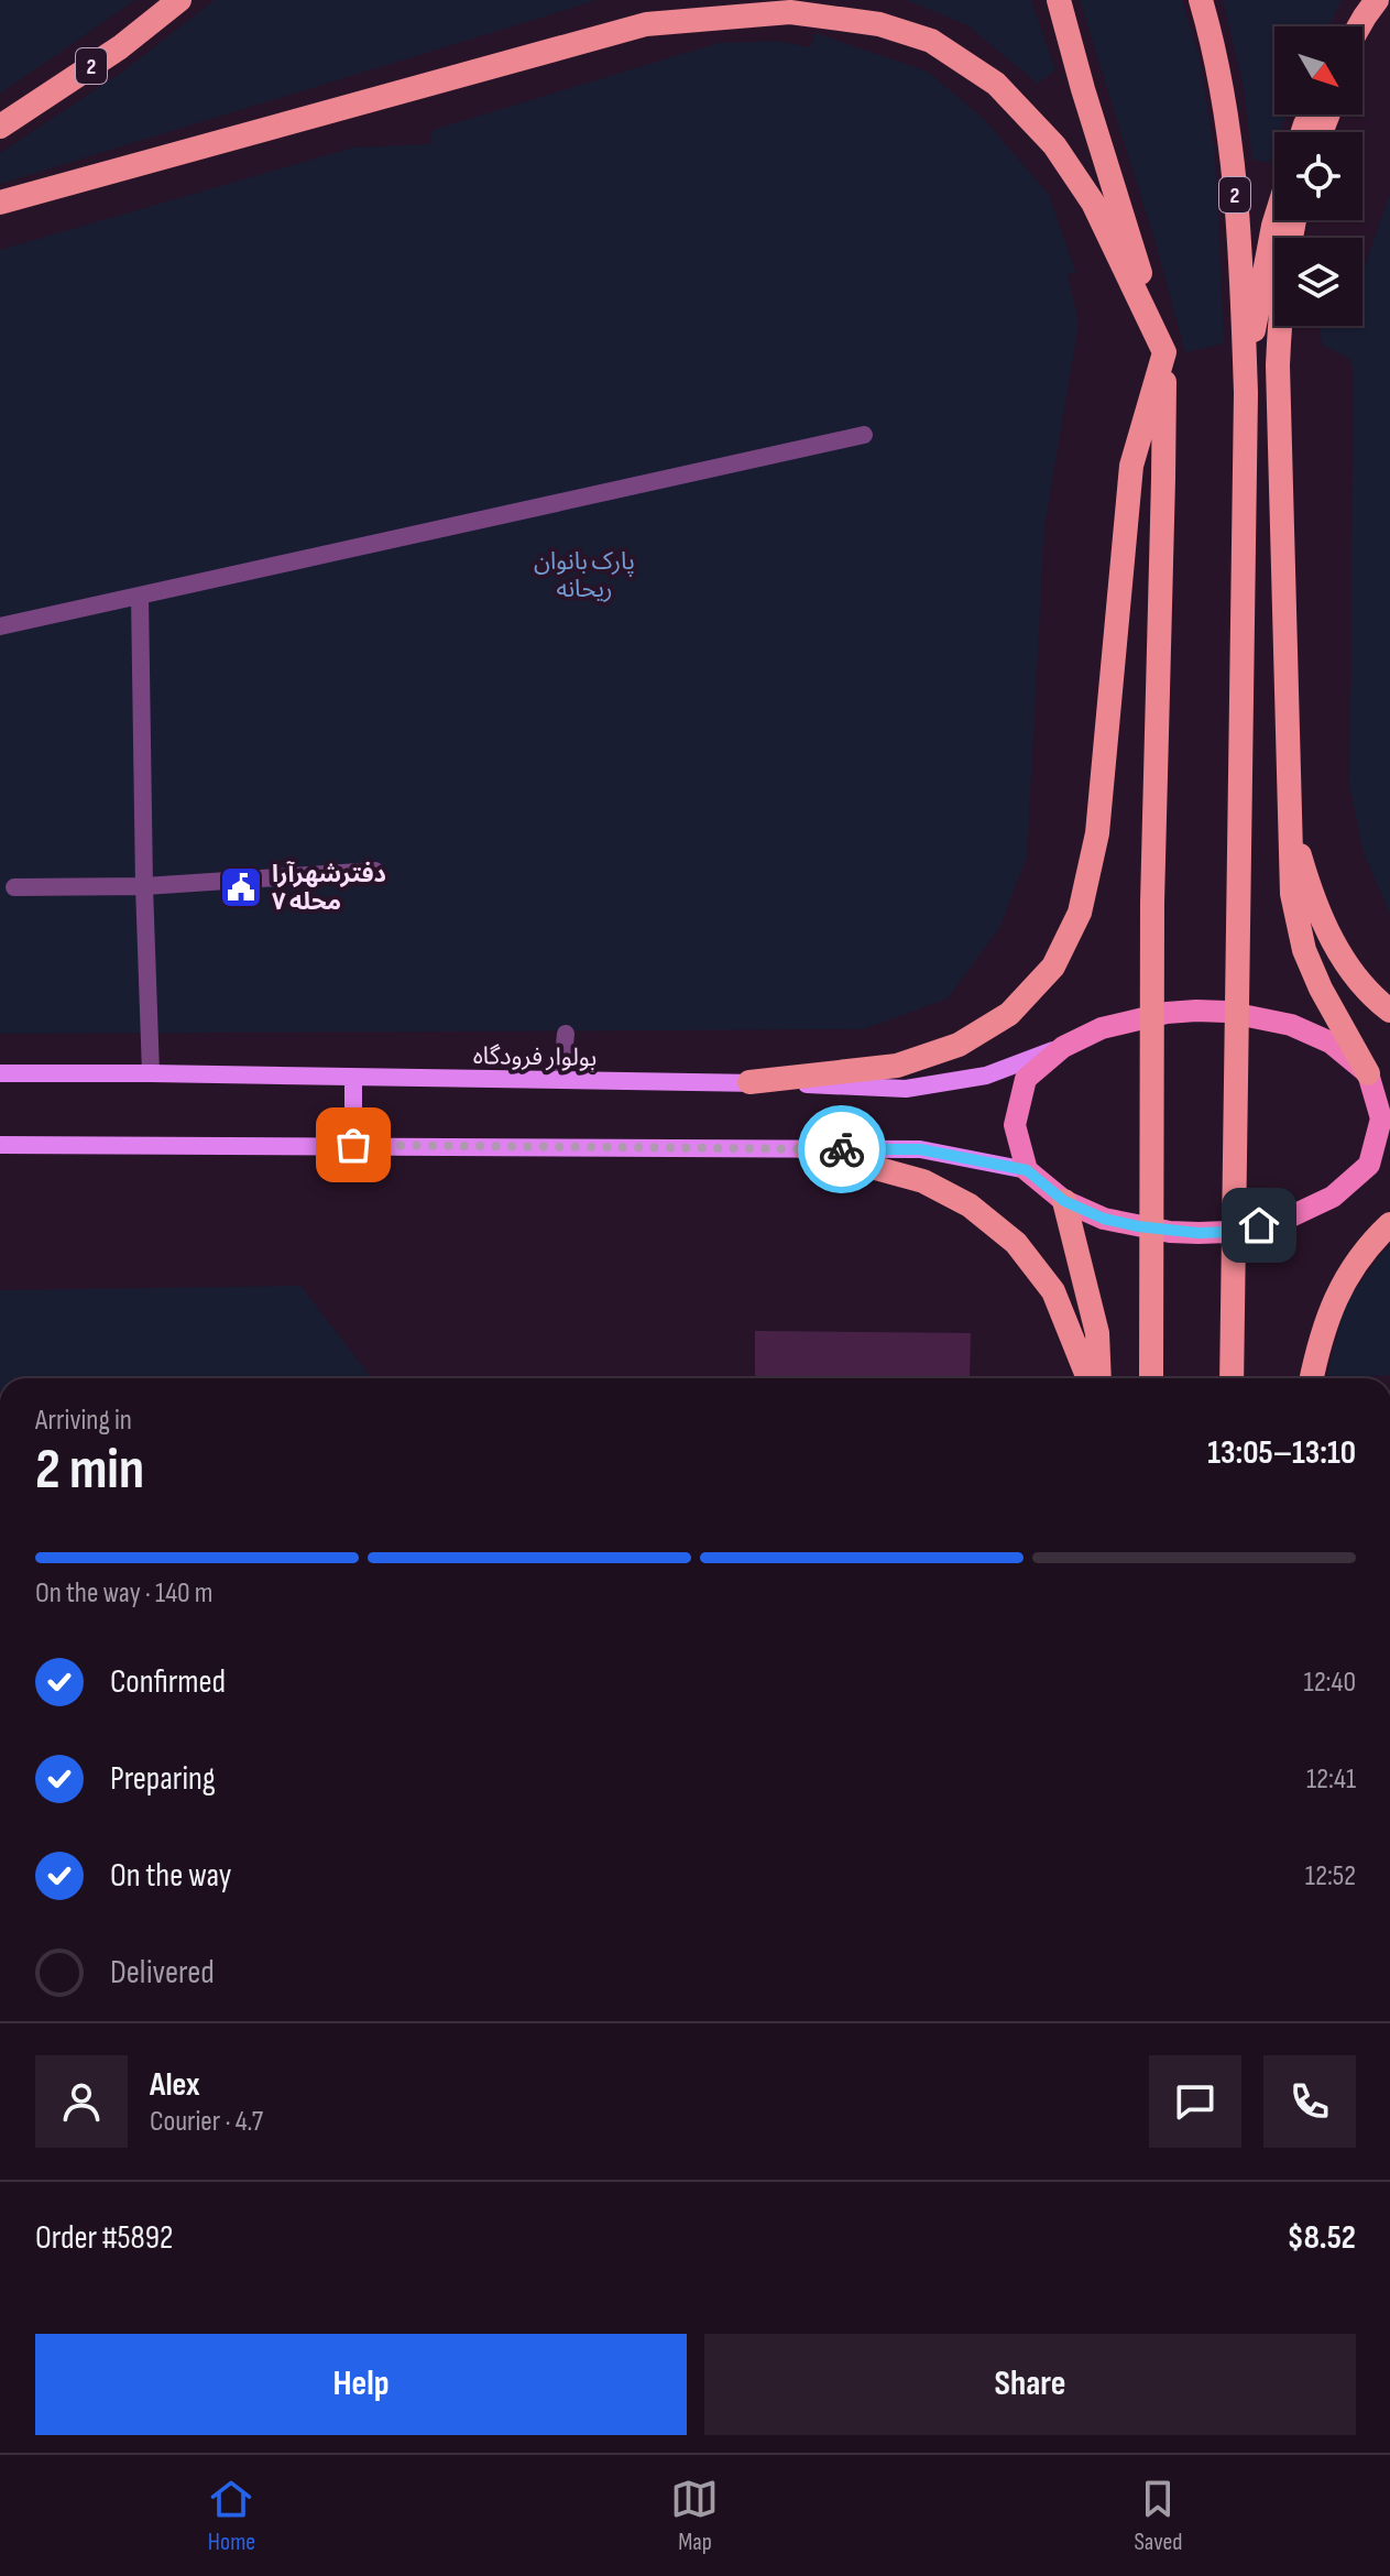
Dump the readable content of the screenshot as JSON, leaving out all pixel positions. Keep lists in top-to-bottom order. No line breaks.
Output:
{"streets":{"highway":["2"],"main road":["بولوار فرودگاه"]},"parks":["پارک بانوان ریحانه"],"places":{"public building":["دفترشهرآرا محله ۷"]},"north":"bottom right","page":{"heading":["2 min","Arriving in","13:05–13:10"],"panel":["Alex","Courier · 4.7","Order #5892","$8.52"],"bar":"On the way · 140 m","list":[["Confirmed","12:40"],["Preparing","12:41"],["On the way","12:52"],"Delivered"],"buttons":["Help","Share"],"tabs":["Home","Map","Saved"]}}
